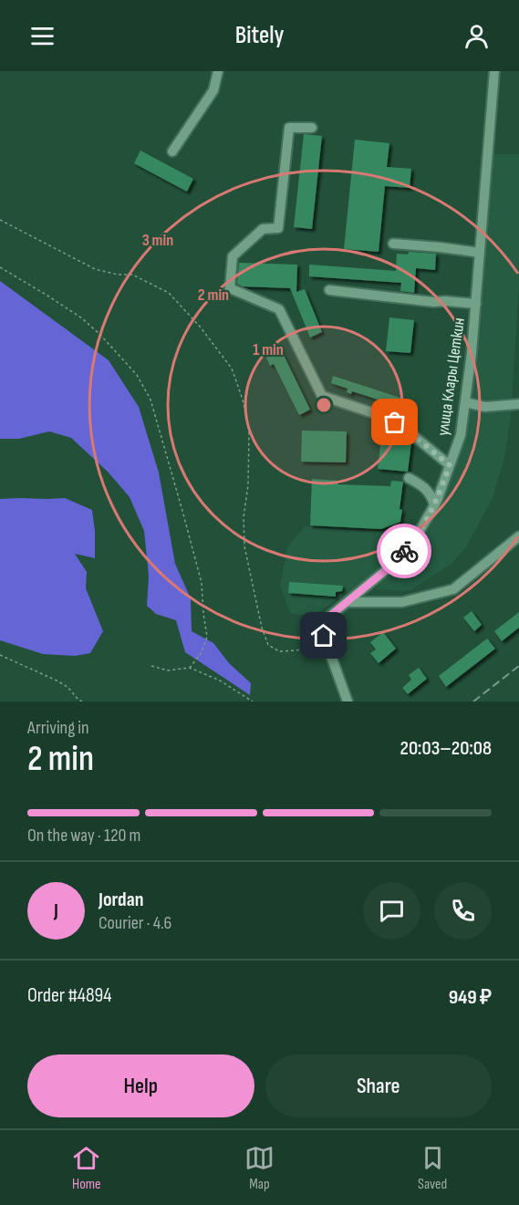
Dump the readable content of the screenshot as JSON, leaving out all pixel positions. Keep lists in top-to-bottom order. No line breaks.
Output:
{"streets":{"street":["улица Клары Цеткин"]},"page":{"header":"Bitely","heading":["2 min","Arriving in","20:03–20:08"],"panel":["Jordan","Courier · 4.6","Order #4894","949 ₽"],"bar":"On the way · 120 m","round":"J","buttons":["Help","Share"],"tabs":["Home","Map","Saved"]},"rings":["3 min","2 min","1 min"]}
